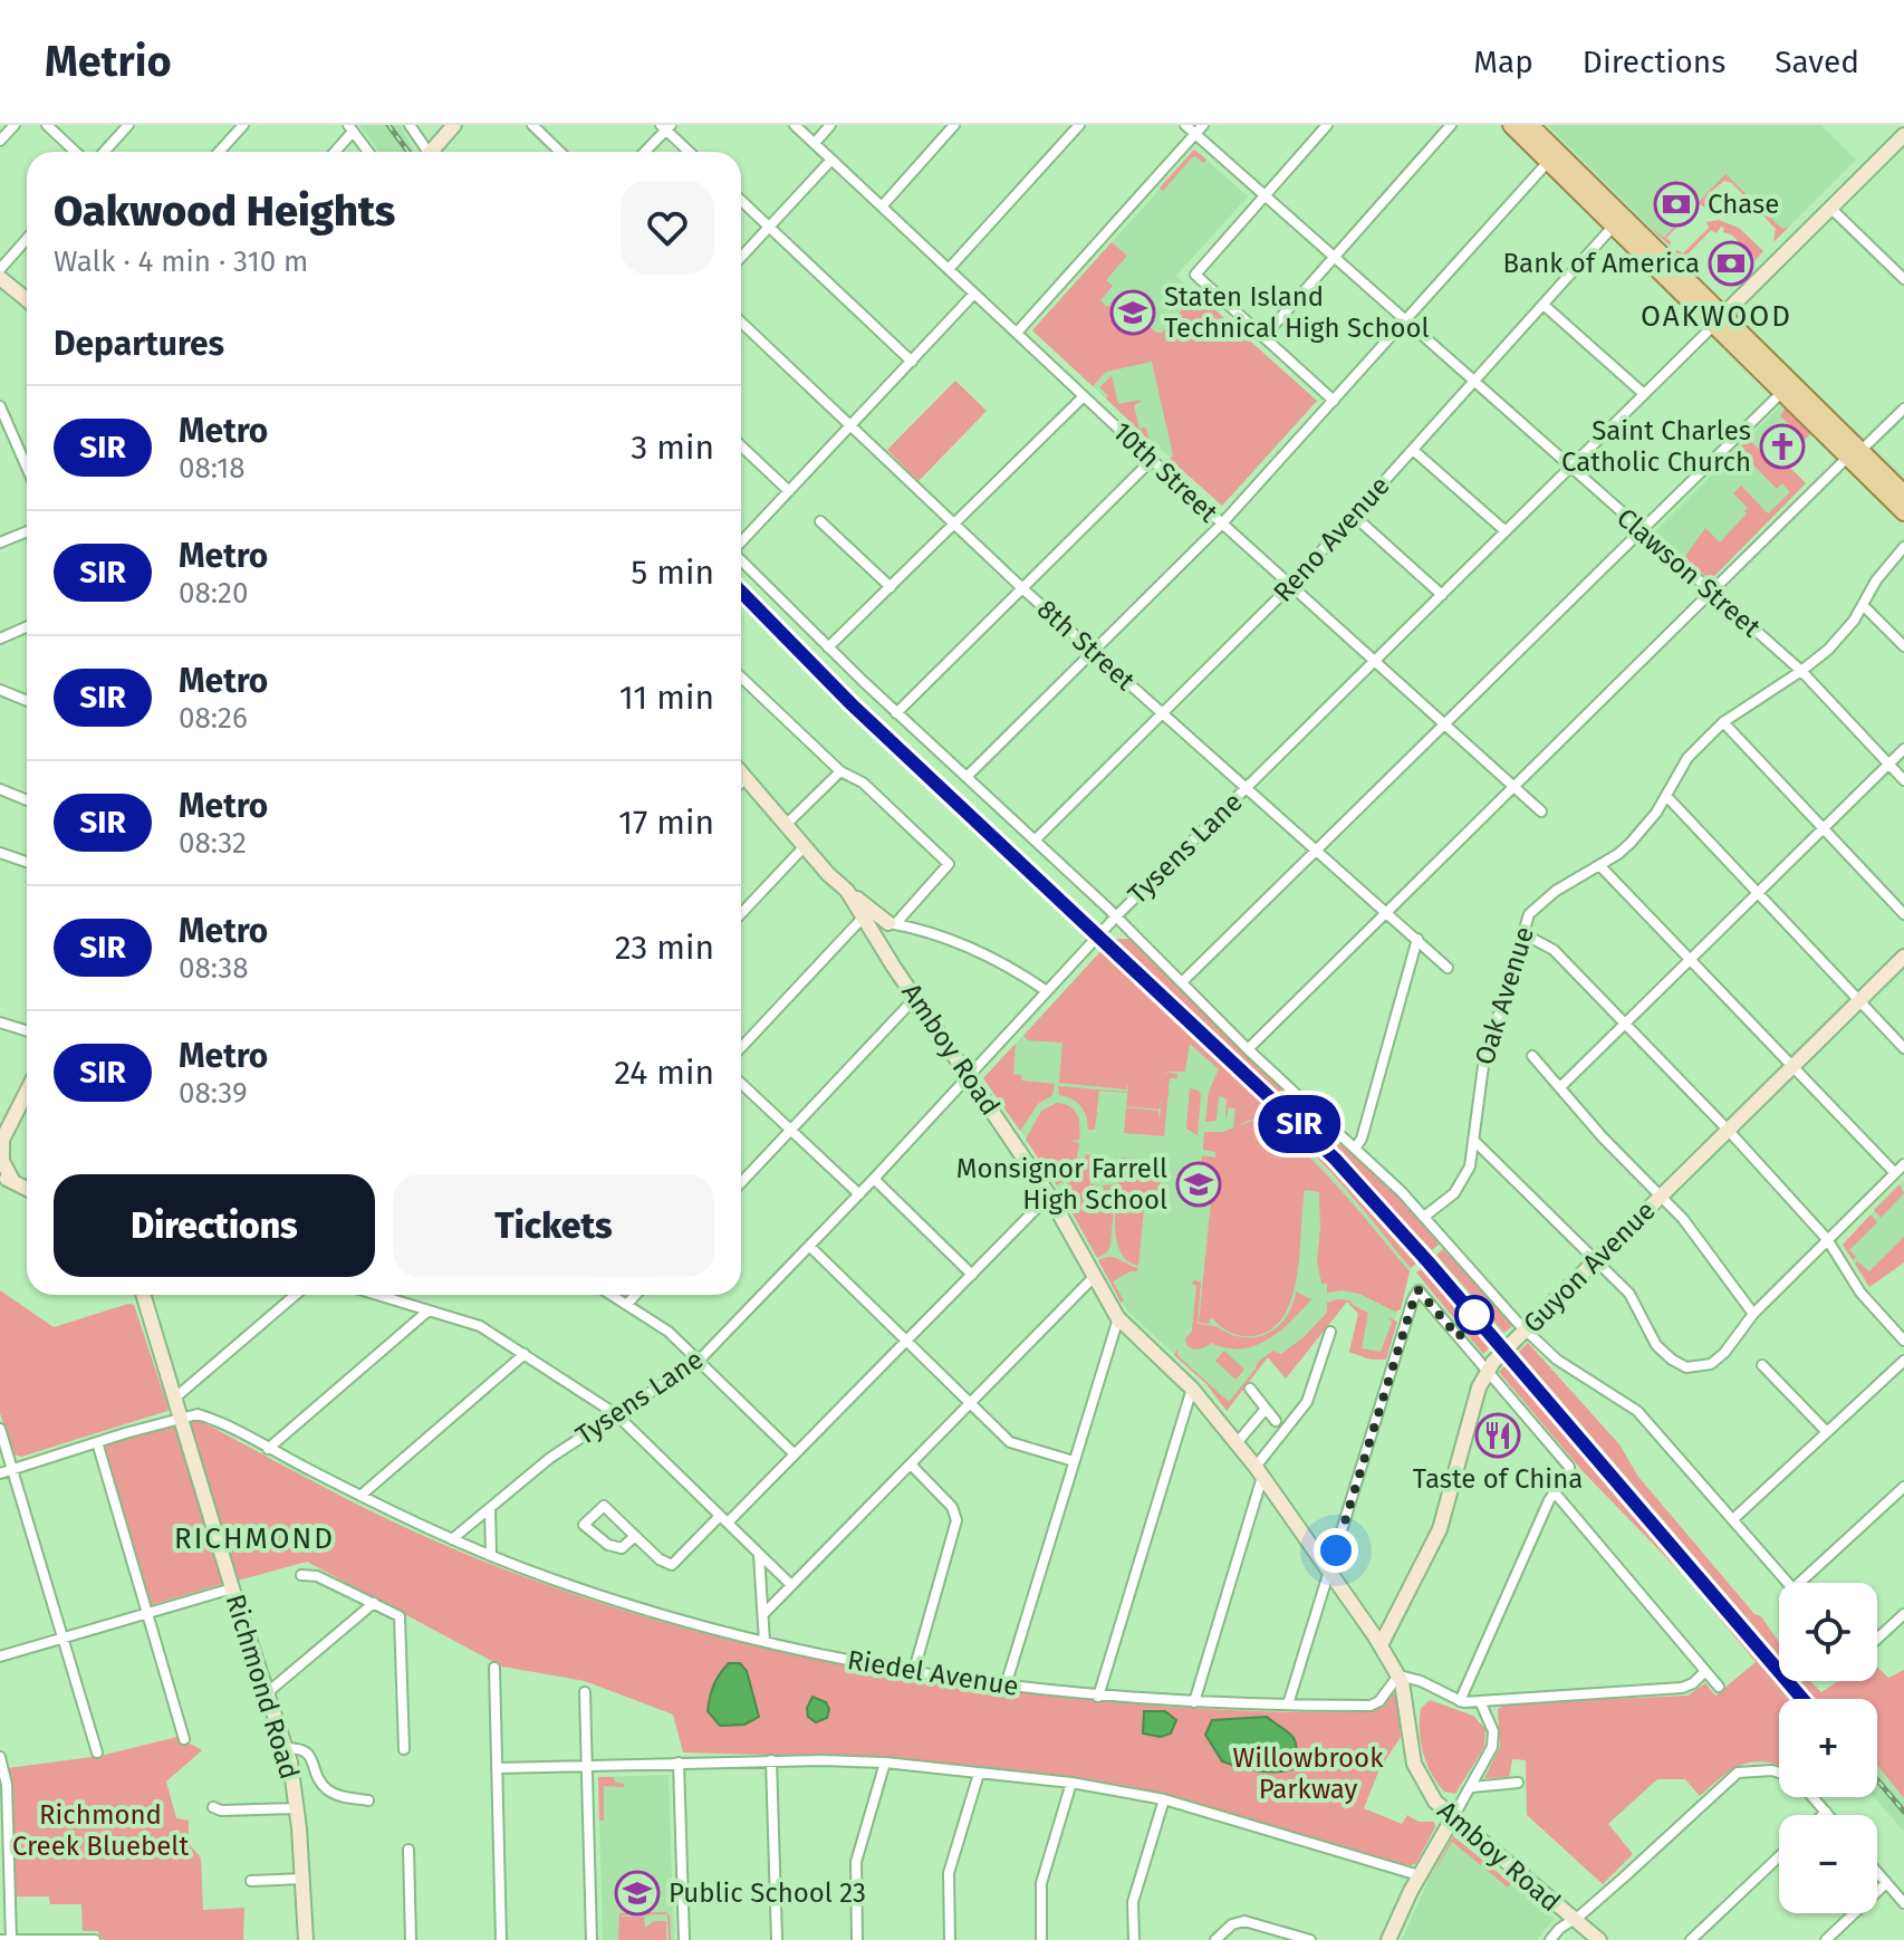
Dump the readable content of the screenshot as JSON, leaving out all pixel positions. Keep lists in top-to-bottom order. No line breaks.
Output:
{"streets":{"street":["10th Street","Reno Avenue","Clawson Street","8th Street","Tysens Lane","Oak Avenue","Amboy Road","Guyon Avenue","Riedel Avenue","Richmond Road"]},"crossings":[["10th Street","Reno Avenue"],["10th Street","Tysens Lane"],["Reno Avenue","Clawson Street"],["Reno Avenue","8th Street"],["Clawson Street","Tysens Lane"],["Clawson Street","Oak Avenue"],["8th Street","Tysens Lane"],["Tysens Lane","Amboy Road"],["Tysens Lane","Riedel Avenue"],["Amboy Road","Guyon Avenue"],["Amboy Road","Riedel Avenue"],["Riedel Avenue","Richmond Road"]],"districts":["OAKWOOD","RICHMOND"],"parks":["Willowbrook Parkway","Richmond Creek Bluebelt"],"places":{"bank":["Chase","Bank of America"],"school or university":["Staten Island Technical High School","Monsignor Farrell High School","Public School 23"],"church":["Saint Charles Catholic Church"],"restaurant":["Taste of China"]},"lines":["metro line SIR"],"page":{"header":"Metrio","nav":["Map","Directions","Saved"],"on_map":"SIR","heading":[["Oakwood Heights","Walk · 4 min · 310 m"],"Departures"],"list":[{"mark":"SIR","name":"Metro","note":"08:18","value":"3 min"},{"mark":"SIR","name":"Metro","note":"08:20","value":"5 min"},{"mark":"SIR","name":"Metro","note":"08:26","value":"11 min"},{"mark":"SIR","name":"Metro","note":"08:32","value":"17 min"},{"mark":"SIR","name":"Metro","note":"08:38","value":"23 min"},{"mark":"SIR","name":"Metro","note":"08:39","value":"24 min"}],"buttons":["Directions","Tickets"],"map_buttons":["+","−"]}}
